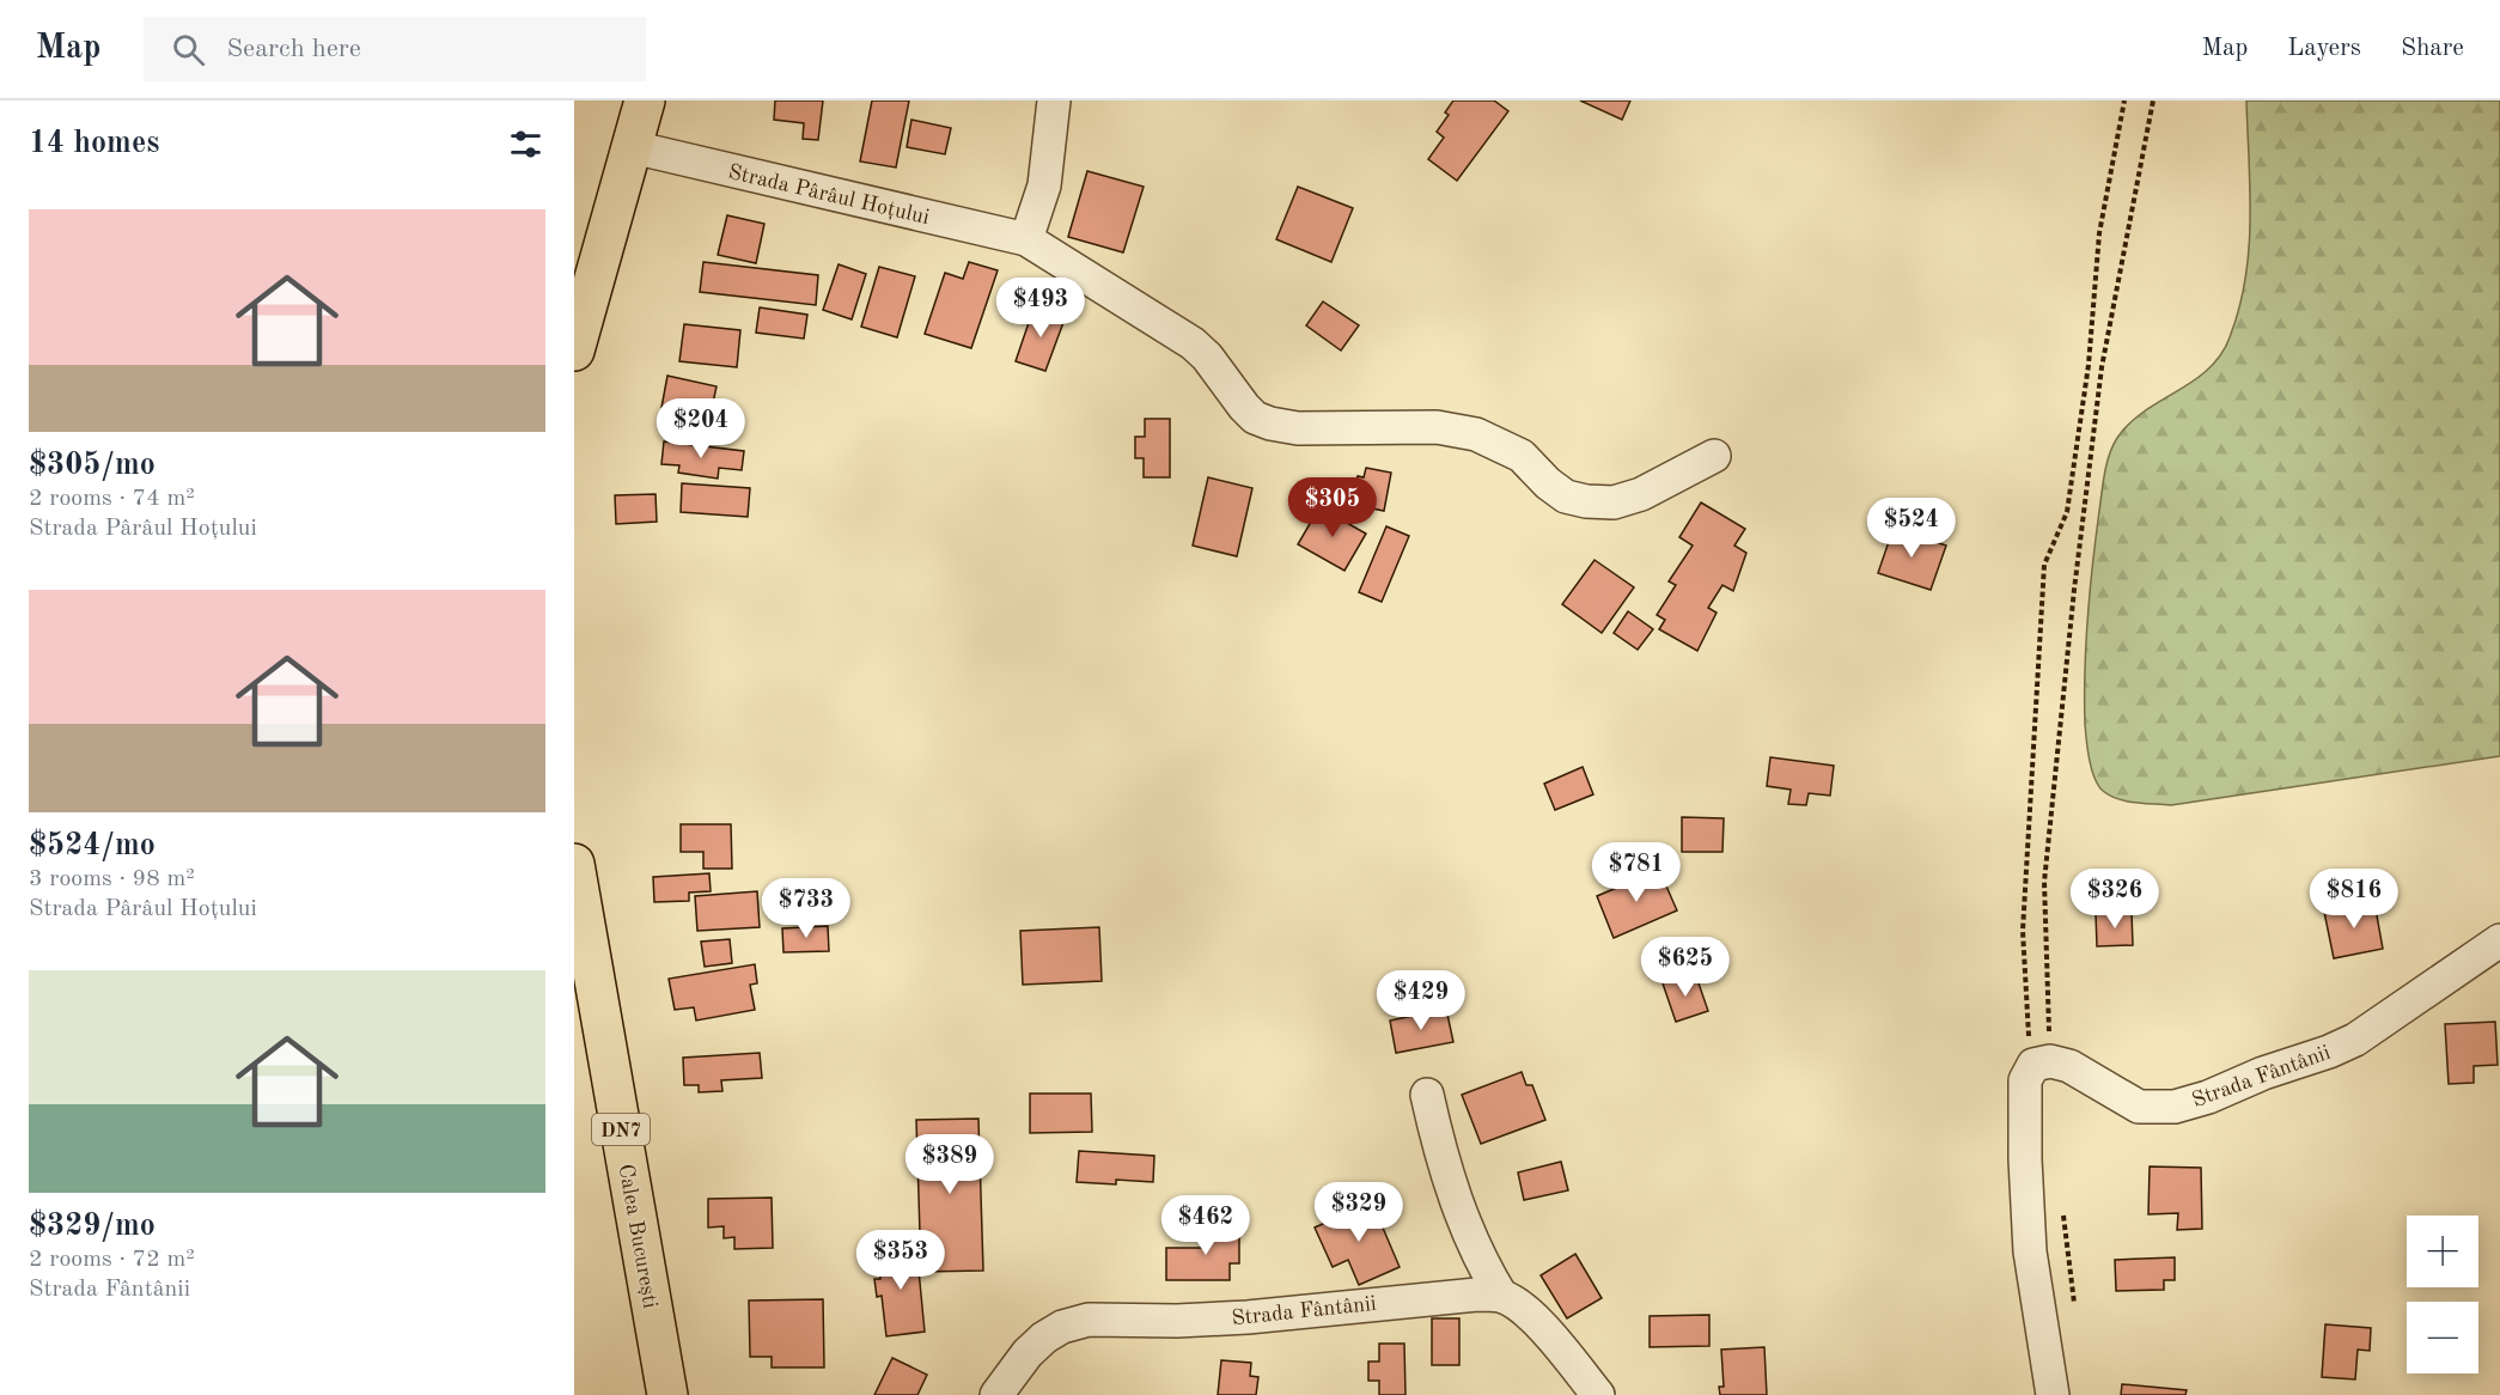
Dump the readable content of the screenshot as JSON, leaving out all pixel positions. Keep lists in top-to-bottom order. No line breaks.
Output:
{"streets":{"highway":["DN7","Calea București"],"street":["Strada Pârâul Hoțului","Strada Fântânii"]},"page":{"header":"Map","search":"Search here","nav":["Map","Layers","Share"],"heading":"14 homes","list":[{"name":"$305/mo","note":"2 rooms · 74 m² · Strada Pârâul Hoțului"},{"name":"$524/mo","note":"3 rooms · 98 m² · Strada Pârâul Hoțului"},{"name":"$329/mo","note":"2 rooms · 72 m² · Strada Fântânii"}],"price":["$493","$204","$305","$524","$781","$326","$816","$733","$625","$429","$389","$329","$462","$353"],"map_buttons":["+","−"]}}
